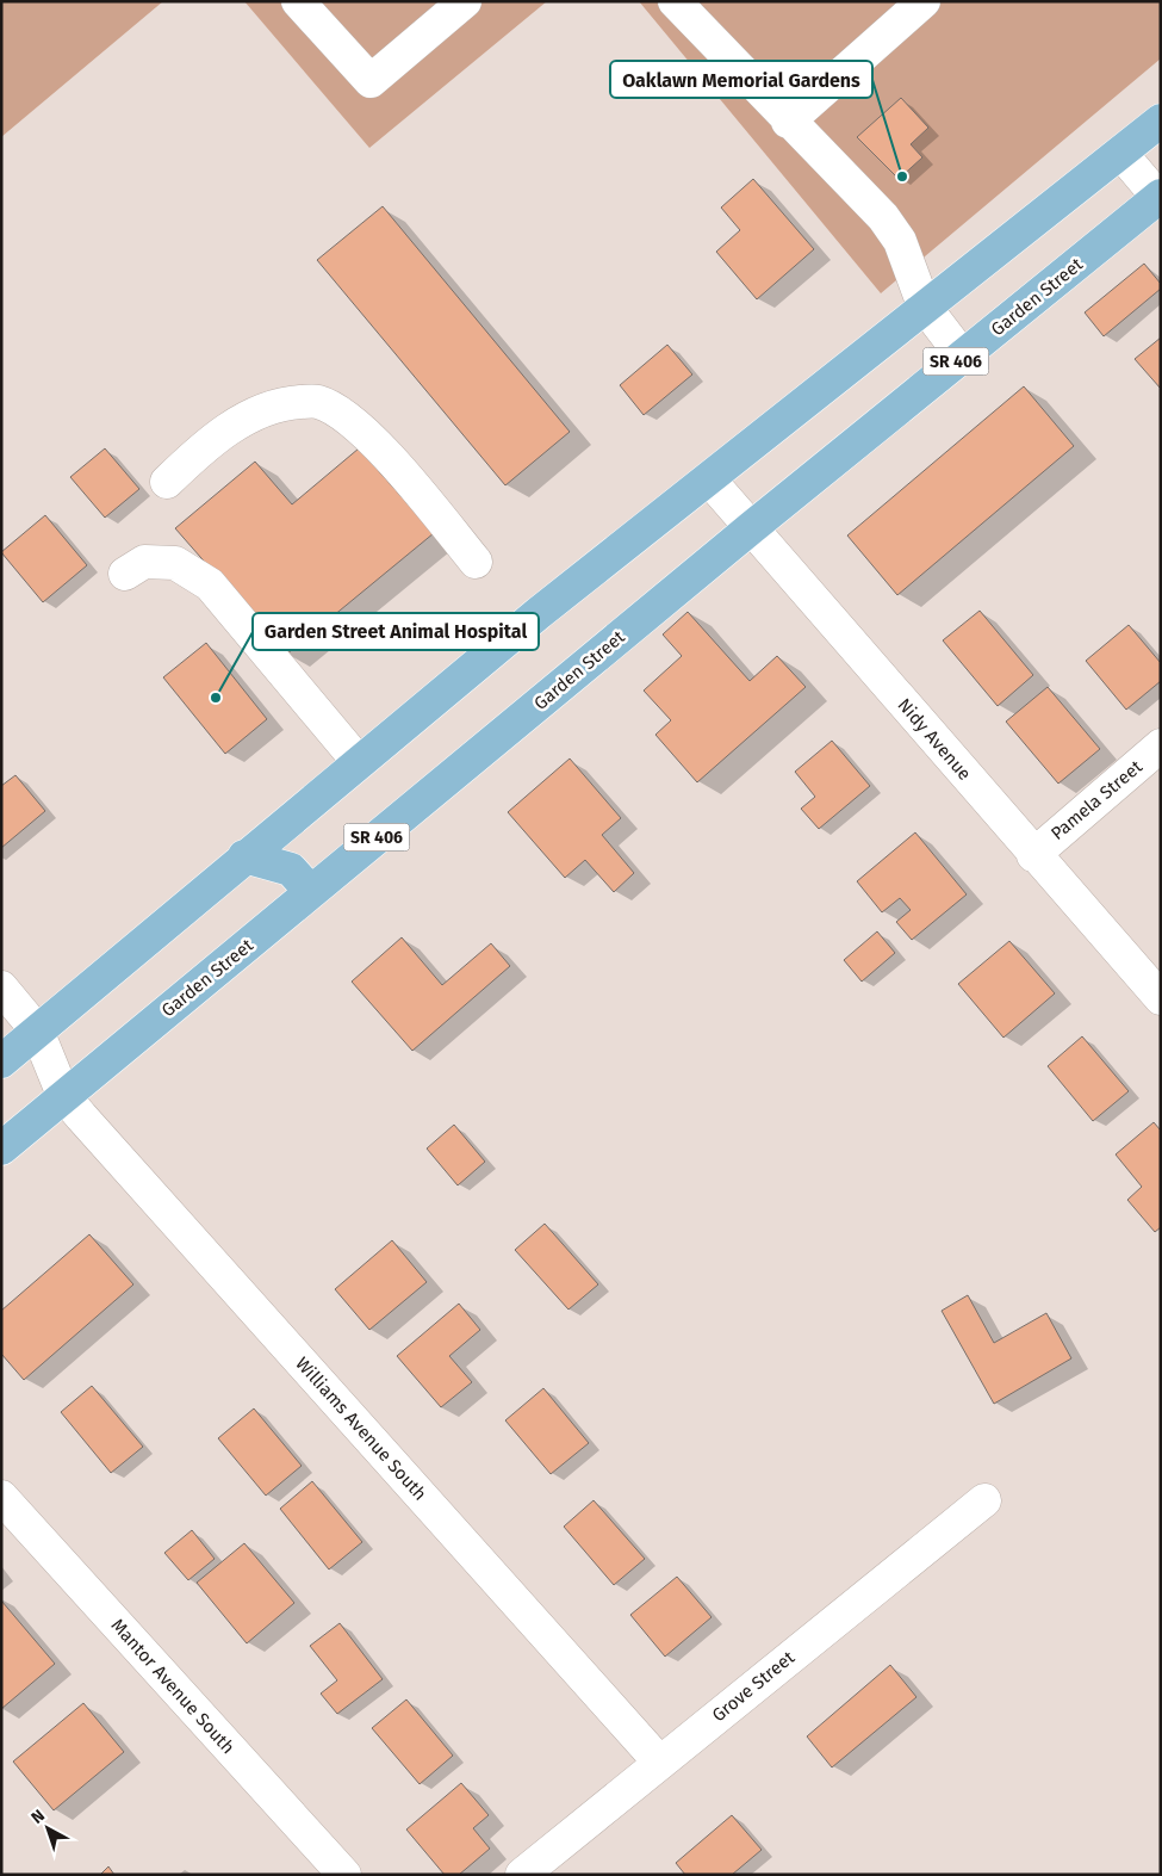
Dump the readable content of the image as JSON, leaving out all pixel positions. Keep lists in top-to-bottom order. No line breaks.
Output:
{"streets":{"main road":["Garden Street","SR 406"],"street":["Nidy Avenue","Pamela Street","Williams Avenue South","Mantor Avenue South","Grove Street"]},"crossings":[["Garden Street","Nidy Avenue"],["Garden Street","Williams Avenue South"],["Nidy Avenue","Pamela Street"],["Williams Avenue South","Grove Street"]],"places":["Oaklawn Memorial Gardens","Garden Street Animal Hospital"],"north":"top left"}
